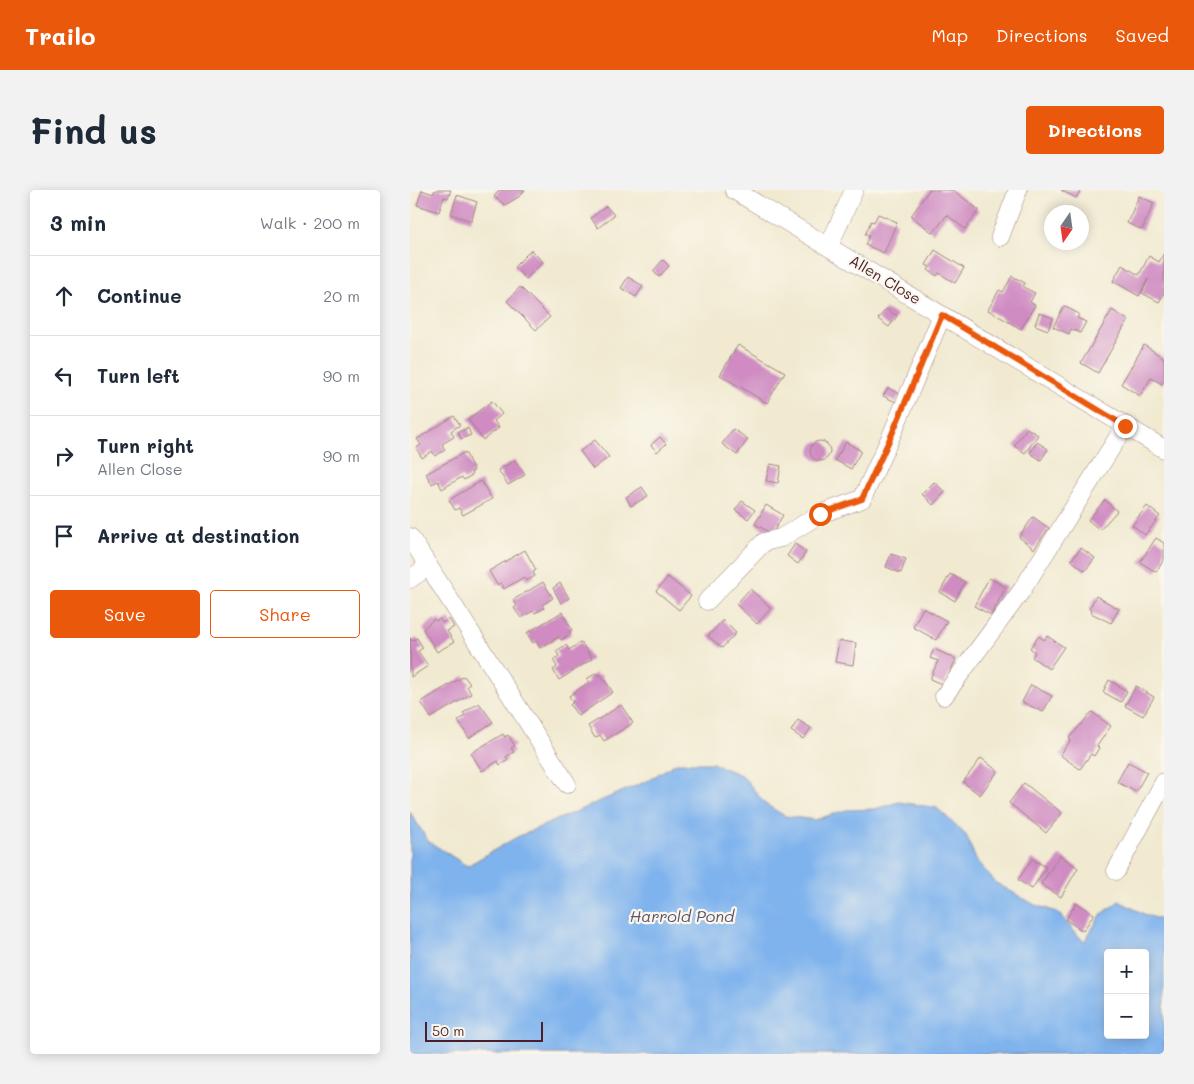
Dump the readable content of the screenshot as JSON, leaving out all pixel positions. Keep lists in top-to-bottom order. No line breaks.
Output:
{"streets":{"street":["Allen Close"]},"water":["Harrold Pond"],"scale_bar":"50 m","north":"bottom","page":{"header":"Trailo","nav":["Map","Directions","Saved"],"buttons":["Directions",["Save","Share"]],"title":"Find us","heading":["3 min","Walk · 200 m"],"list":[["Continue","20 m"],["Turn left","90 m"],["Turn right","Allen Close","90 m"],"Arrive at destination"],"map_buttons":["+","−"],"scale":"50 m"}}
